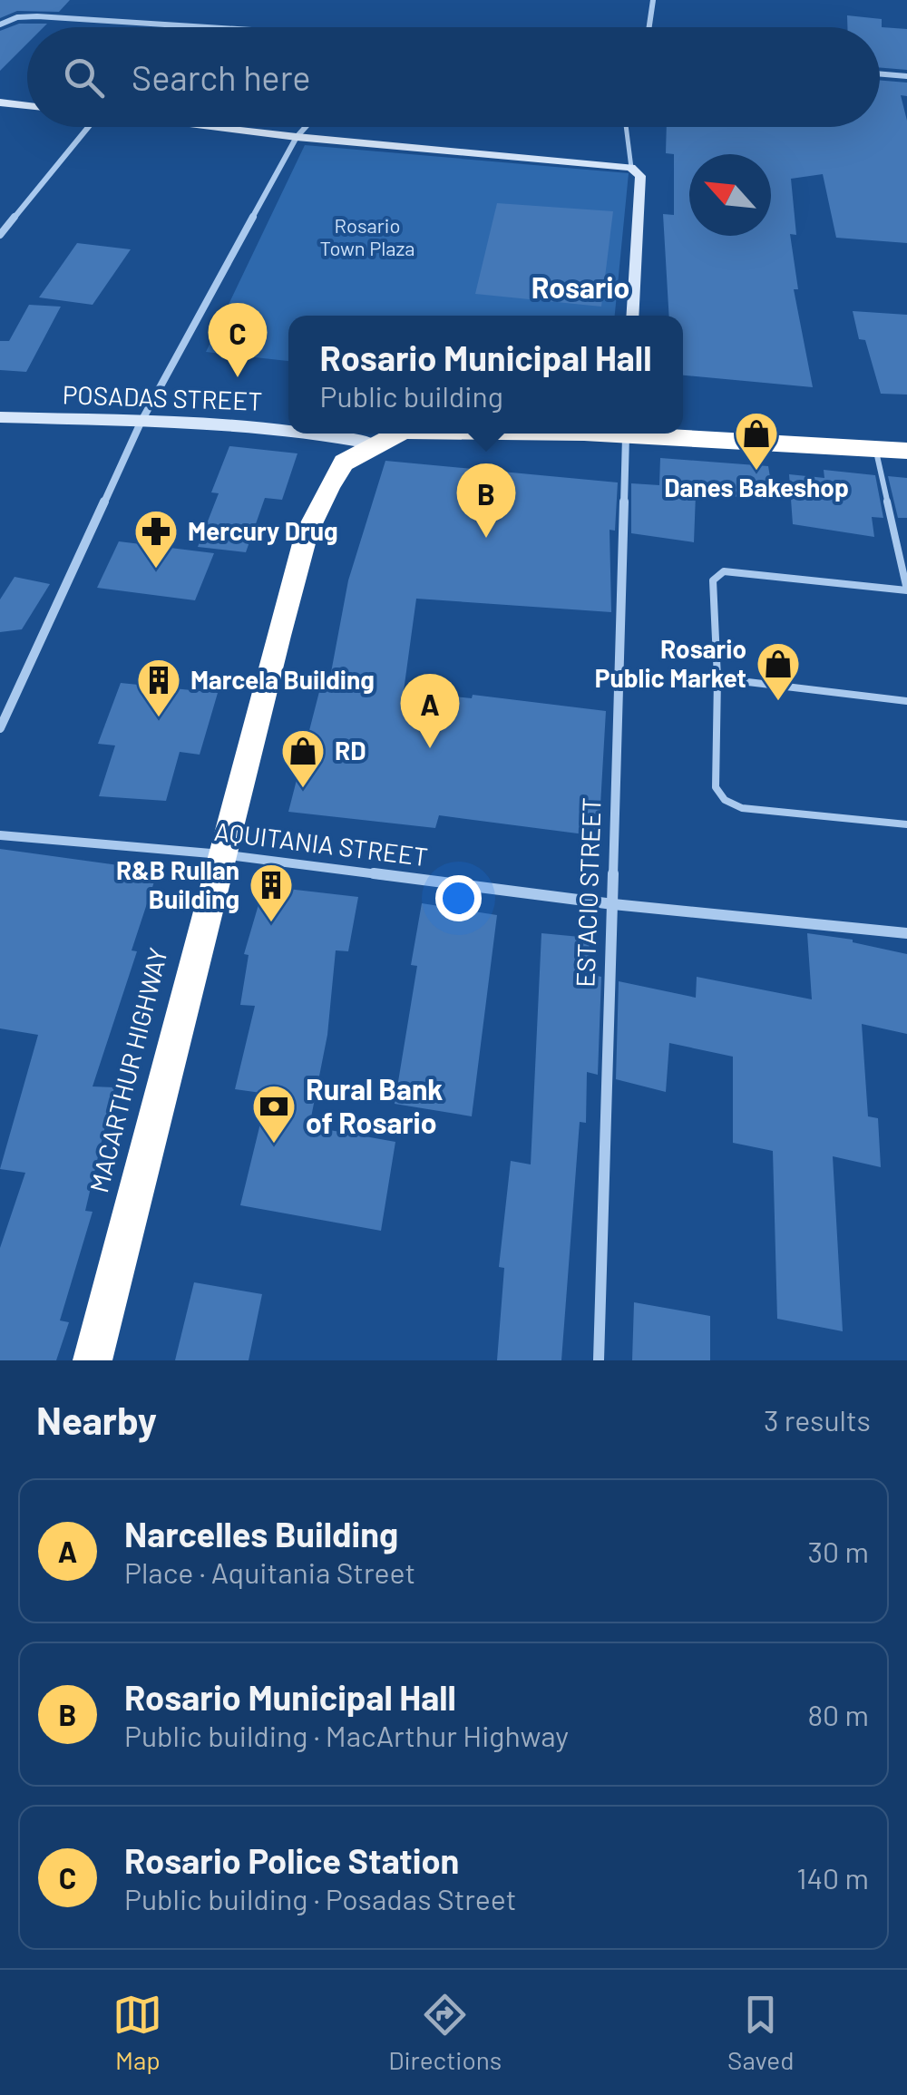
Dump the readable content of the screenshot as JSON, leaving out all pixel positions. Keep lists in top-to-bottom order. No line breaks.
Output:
{"streets":{"highway":["MACARTHUR HIGHWAY"],"main road":["POSADAS STREET"],"street":["AQUITANIA STREET","ESTACIO STREET"]},"crossings":[["POSADAS STREET","MACARTHUR HIGHWAY"],["AQUITANIA STREET","ESTACIO STREET"],["AQUITANIA STREET","MACARTHUR HIGHWAY"]],"districts":["Rosario"],"parks":["Rosario Town Plaza"],"places":{"shop":["Danes Bakeshop","Rosario Public Market","RD"],"pharmacy":["Mercury Drug"],"building":["Marcela Building","R&B Rullan Building"],"bank":["Rural Bank of Rosario"]},"north":"top left","page":{"search":"Search here","pins":["C","B","A"],"popup":["Rosario Municipal Hall","Public building"],"heading":["Nearby","3 results"],"list":[{"mark":"A","name":"Narcelles Building","note":"Place · Aquitania Street","value":"30 m"},{"mark":"B","name":"Rosario Municipal Hall","note":"Public building · MacArthur Highway","value":"80 m"},{"mark":"C","name":"Rosario Police Station","note":"Public building · Posadas Street","value":"140 m"}],"nav":["Map","Directions","Saved"]}}
